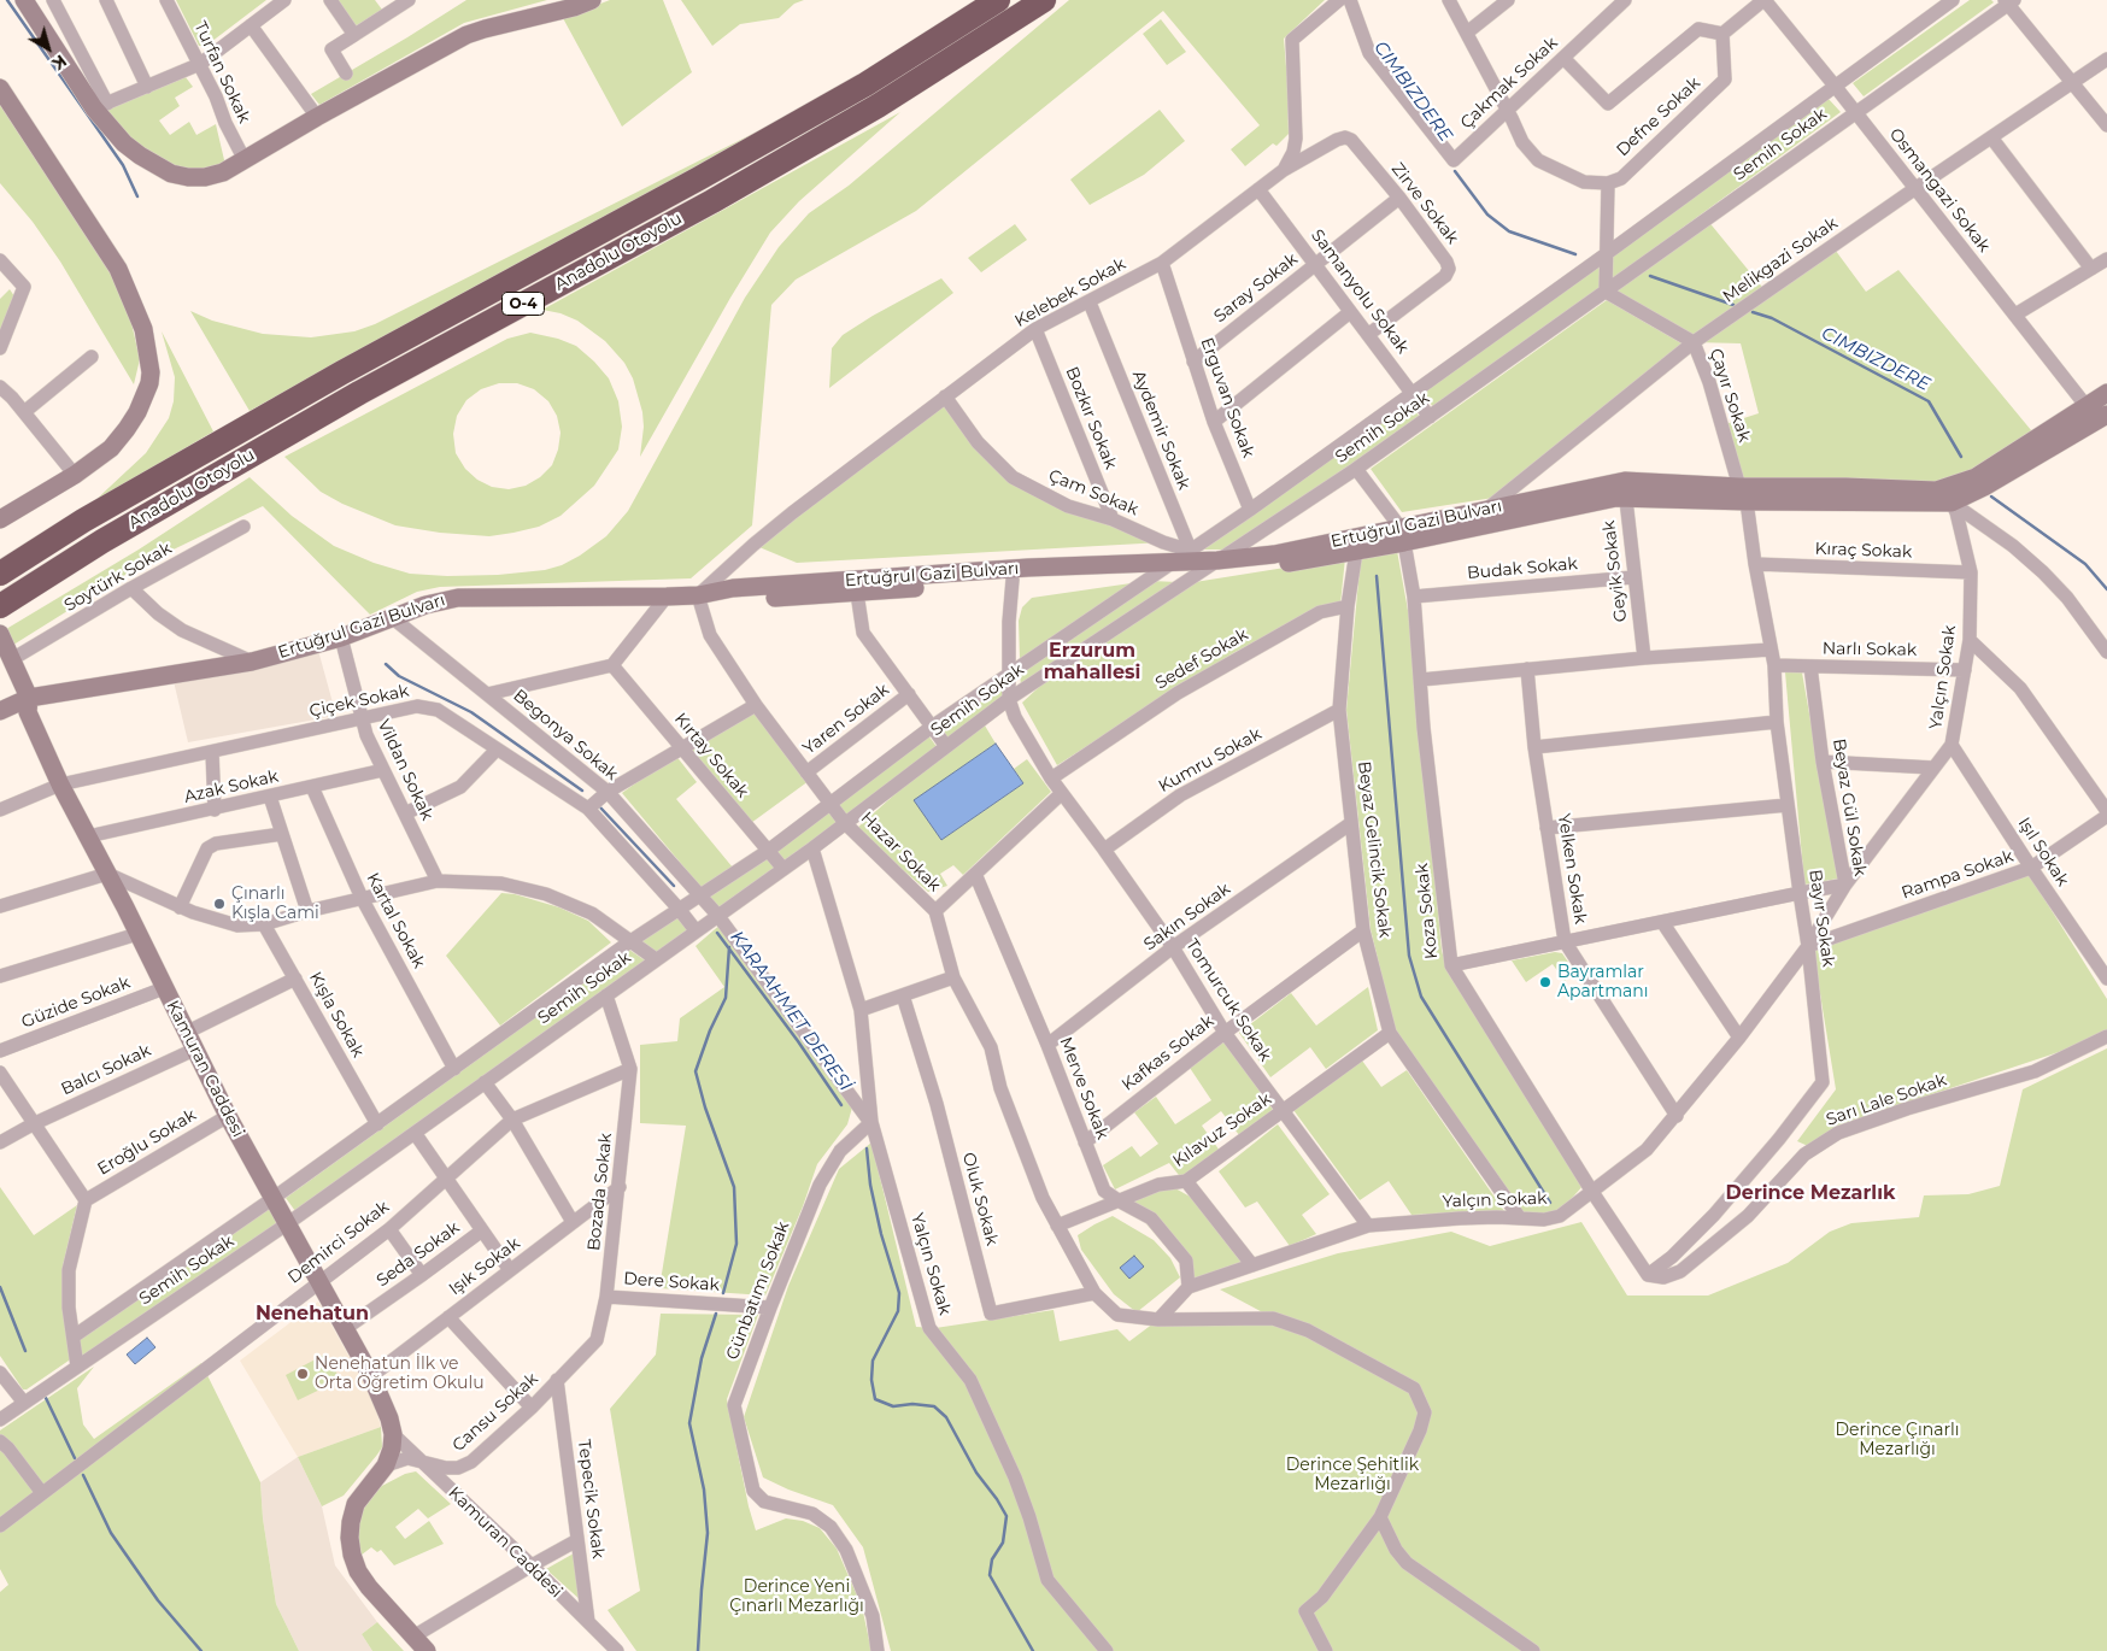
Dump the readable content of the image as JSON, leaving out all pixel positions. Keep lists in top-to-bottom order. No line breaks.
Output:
{"streets":{"highway":["Anadolu Otoyolu","O-4"],"main road":["Ertuğrul Gazi Bulvarı","Kamuran Caddesi"],"street":["Turfan Sokak","Çakmak Sokak","Defne Sokak","Semih Sokak","Osmangazi Sokak","Zirve Sokak","Melikgazi Sokak","Saray Sokak","Samanyolu Sokak","Kelebek Sokak","Çayır Sokak","Erguvan Sokak","Bozkır Sokak","Aydemir Sokak","Çam Sokak","Kıraç Sokak","Budak Sokak","Geyik Sokak","Soytürk Sokak","Narlı Sokak","Sedef Sokak","Yalçın Sokak","Çiçek Sokak","Yaren Sokak","Begonya Sokak","Kırtay Sokak","Kumru Sokak","Vildan Sokak","Azak Sokak","Beyaz Gül Sokak","Beyaz Gelincik Sokak","Hazar Sokak","Işıl Sokak","Yelken Sokak","Rampa Sokak","Koza Sokak","Sakın Sokak","Bayır Sokak","Kartal Sokak","Tomurcuk Sokak","Güzide Sokak","Kışla Sokak","Kafkas Sokak","Balcı Sokak","Merve Sokak","Sarı Lale Sokak","Kılavuz Sokak","Eroğlu Sokak","Bozada Sokak","Oluk Sokak","Demirci Sokak","Seda Sokak","Işık Sokak","Dere Sokak","Günbatımı Sokak","Cansu Sokak","Tepecik Sokak"]},"crossings":[["Semih Sokak","Osmangazi Sokak"],["Semih Sokak","Samanyolu Sokak"],["Semih Sokak","Çayır Sokak"],["Semih Sokak","Erguvan Sokak"],["Semih Sokak","Aydemir Sokak"],["Semih Sokak","Çam Sokak"],["Semih Sokak","Ertuğrul Gazi Bulvarı"],["Semih Sokak","Yalçın Sokak"],["Semih Sokak","Çiçek Sokak"],["Semih Sokak","Begonya Sokak"],["Semih Sokak","Kırtay Sokak"],["Semih Sokak","Hazar Sokak"],["Semih Sokak","Kartal Sokak"],["Semih Sokak","Tomurcuk Sokak"],["Semih Sokak","Kışla Sokak"],["Semih Sokak","Kamuran Caddesi"],["Semih Sokak","Bozada Sokak"],["Osmangazi Sokak","Melikgazi Sokak"],["Osmangazi Sokak","Ertuğrul Gazi Bulvarı"],["Zirve Sokak","Saray Sokak"],["Zirve Sokak","Samanyolu Sokak"],["Zirve Sokak","Kelebek Sokak"],["Melikgazi Sokak","Çayır Sokak"],["Melikgazi Sokak","Ertuğrul Gazi Bulvarı"],["Saray Sokak","Samanyolu Sokak"],["Saray Sokak","Erguvan Sokak"],["Samanyolu Sokak","Kelebek Sokak"],["Kelebek Sokak","Erguvan Sokak"],["Kelebek Sokak","Bozkır Sokak"],["Kelebek Sokak","Aydemir Sokak"],["Kelebek Sokak","Çam Sokak"],["Kelebek Sokak","Ertuğrul Gazi Bulvarı"],["Kelebek Sokak","Hazar Sokak"],["Çayır Sokak","Ertuğrul Gazi Bulvarı"],["Çayır Sokak","Bayır Sokak"],["Bozkır Sokak","Çam Sokak"],["Aydemir Sokak","Çam Sokak"],["Aydemir Sokak","Ertuğrul Gazi Bulvarı"],["Çam Sokak","Ertuğrul Gazi Bulvarı"],["Ertuğrul Gazi Bulvarı","Geyik Sokak"],["Ertuğrul Gazi Bulvarı","Yalçın Sokak"],["Ertuğrul Gazi Bulvarı","Begonya Sokak"],["Ertuğrul Gazi Bulvarı","Vildan Sokak"],["Ertuğrul Gazi Bulvarı","Beyaz Gelincik Sokak"],["Ertuğrul Gazi Bulvarı","Hazar Sokak"],["Ertuğrul Gazi Bulvarı","Koza Sokak"],["Ertuğrul Gazi Bulvarı","Bayır Sokak"],["Ertuğrul Gazi Bulvarı","Kamuran Caddesi"],["Kıraç Sokak","Yalçın Sokak"],["Kıraç Sokak","Bayır Sokak"],["Budak Sokak","Geyik Sokak"],["Budak Sokak","Koza Sokak"],["Soytürk Sokak","Kamuran Caddesi"],["Narlı Sokak","Yalçın Sokak"],["Narlı Sokak","Beyaz Gül Sokak"],["Narlı Sokak","Bayır Sokak"],["Sedef Sokak","Beyaz Gelincik Sokak"],["Sedef Sokak","Tomurcuk Sokak"],["Yalçın Sokak","Begonya Sokak"],["Yalçın Sokak","Beyaz Gül Sokak"],["Yalçın Sokak","Beyaz Gelincik Sokak"],["Yalçın Sokak","Hazar Sokak"],["Yalçın Sokak","Işıl Sokak"],["Yalçın Sokak","Yelken Sokak"],["Yalçın Sokak","Rampa Sokak"],["Yalçın Sokak","Koza Sokak"],["Yalçın Sokak","Bayır Sokak"],["Yalçın Sokak","Tomurcuk Sokak"],["Yalçın Sokak","Merve Sokak"],["Yalçın Sokak","Günbatımı Sokak"],["Çiçek Sokak","Begonya Sokak"],["Çiçek Sokak","Vildan Sokak"],["Çiçek Sokak","Kamuran Caddesi"],["Yaren Sokak","Hazar Sokak"],["Begonya Sokak","Günbatımı Sokak"],["Kumru Sokak","Beyaz Gelincik Sokak"],["Kumru Sokak","Tomurcuk Sokak"],["Vildan Sokak","Azak Sokak"],["Azak Sokak","Kartal Sokak"],["Azak Sokak","Kamuran Caddesi"],["Beyaz Gül Sokak","Rampa Sokak"],["Beyaz Gül Sokak","Bayır Sokak"],["Beyaz Gelincik Sokak","Sakın Sokak"],["Beyaz Gelincik Sokak","Kafkas Sokak"],["Beyaz Gelincik Sokak","Kılavuz Sokak"],["Hazar Sokak","Kılavuz Sokak"],["Hazar Sokak","Oluk Sokak"],["Işıl Sokak","Rampa Sokak"],["Rampa Sokak","Bayır Sokak"],["Koza Sokak","Bayır Sokak"],["Koza Sokak","Sarı Lale Sokak"],["Sakın Sokak","Tomurcuk Sokak"],["Sakın Sokak","Merve Sokak"],["Bayır Sokak","Sarı Lale Sokak"],["Tomurcuk Sokak","Kafkas Sokak"],["Tomurcuk Sokak","Kılavuz Sokak"],["Güzide Sokak","Kamuran Caddesi"],["Kafkas Sokak","Merve Sokak"],["Kamuran Caddesi","Balcı Sokak"],["Kamuran Caddesi","Eroğlu Sokak"],["Kamuran Caddesi","Demirci Sokak"],["Kamuran Caddesi","Seda Sokak"],["Kamuran Caddesi","Işık Sokak"],["Kamuran Caddesi","Cansu Sokak"],["Kamuran Caddesi","Tepecik Sokak"],["Merve Sokak","Kılavuz Sokak"],["Bozada Sokak","Demirci Sokak"],["Bozada Sokak","Işık Sokak"],["Bozada Sokak","Dere Sokak"],["Bozada Sokak","Cansu Sokak"],["Bozada Sokak","Tepecik Sokak"],["Dere Sokak","Günbatımı Sokak"],["Cansu Sokak","Tepecik Sokak"]],"districts":["Erzurum mahallesi","Derince Mezarlık","Nenehatun"],"water":["CIMBIZDERE","KARAAHMET DERESİ"],"parks":["Derince Çınarlı Mezarlığı","Derince Şehitlik Mezarlığı","Derince Yeni Çınarlı Mezarlığı"],"places":["Çınarlı Kışla Cami","Bayramlar Apartmanı","Nenehatun İlk ve Orta Öğretim Okulu"],"north":"bottom right"}
